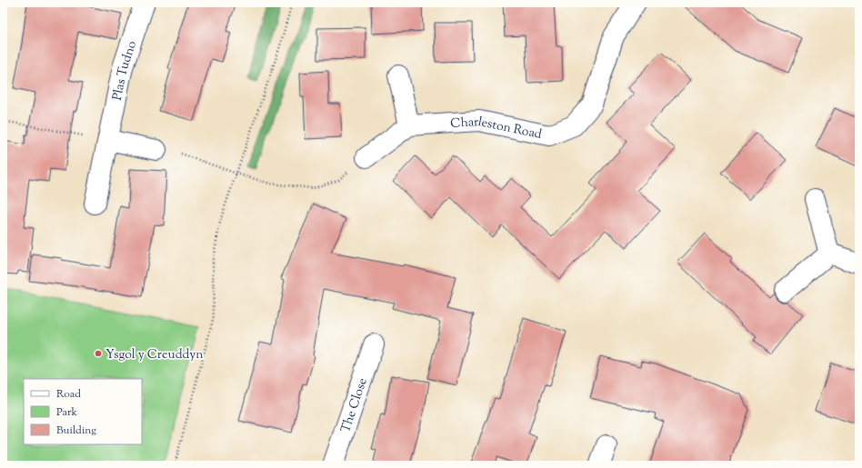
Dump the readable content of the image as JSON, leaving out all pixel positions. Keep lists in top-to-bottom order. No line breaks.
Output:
{"streets":{"street":["Plas Tudno","Charleston Road","The Close"]},"places":["Ysgol y Creuddyn"],"legend":["Road","Park","Building"]}
